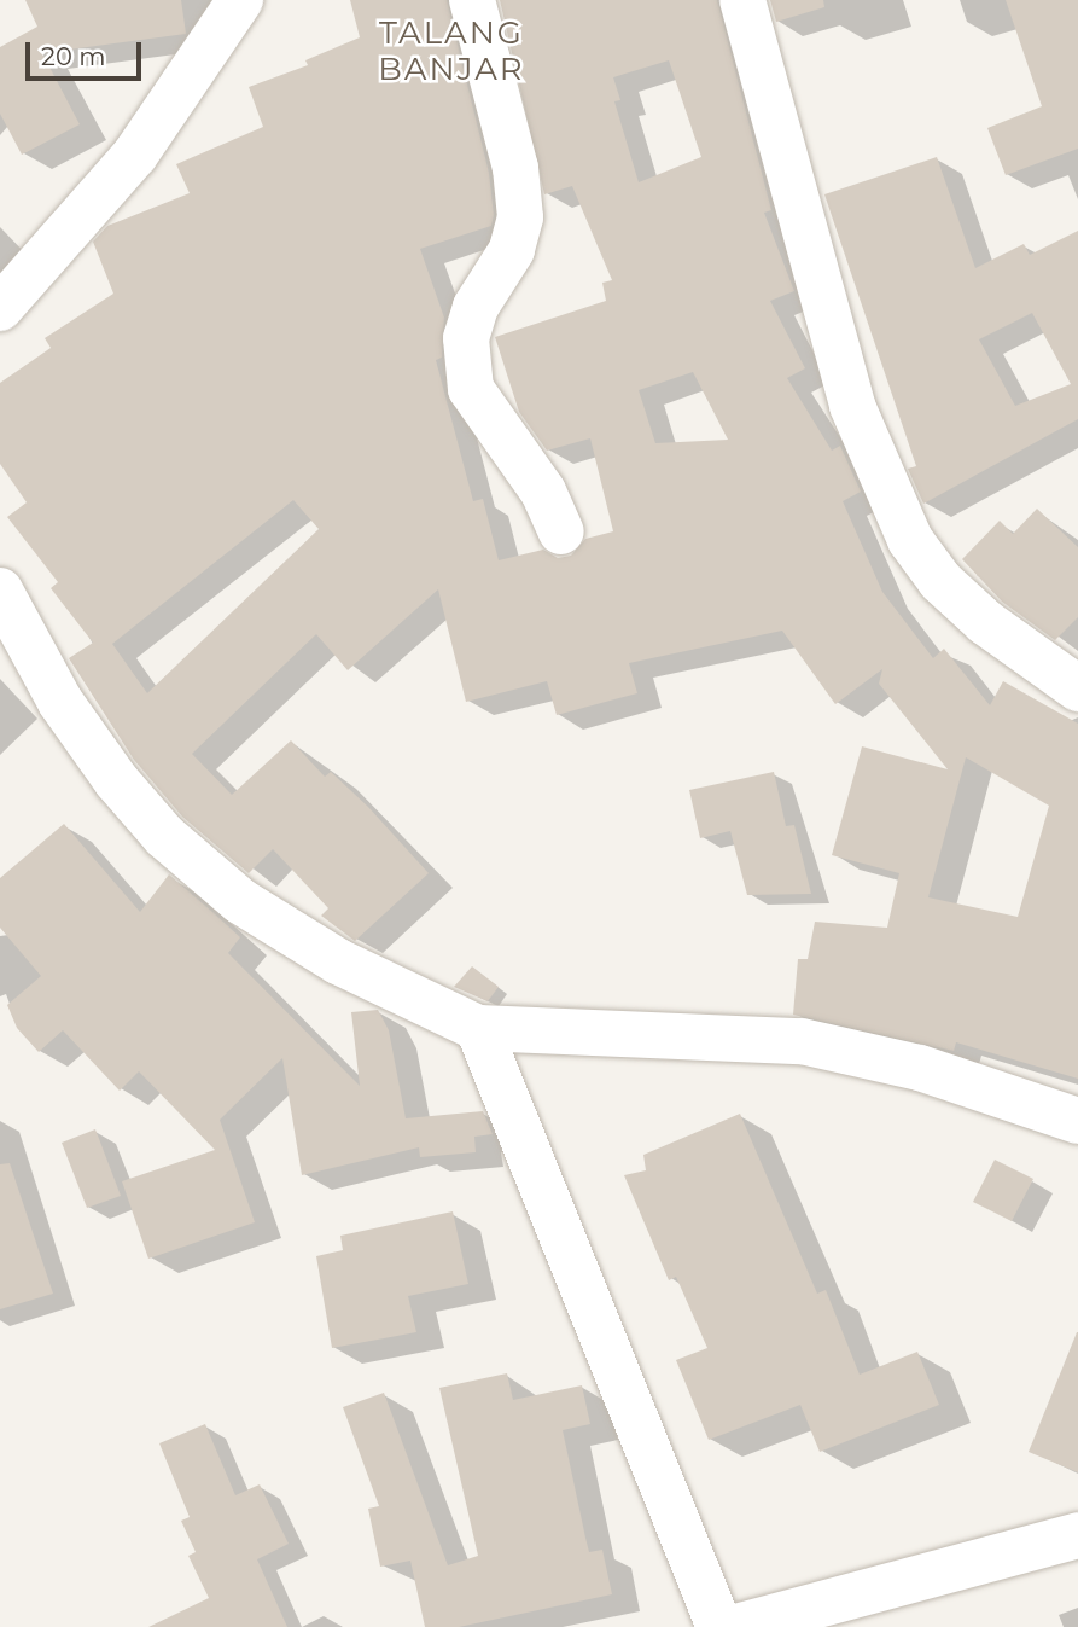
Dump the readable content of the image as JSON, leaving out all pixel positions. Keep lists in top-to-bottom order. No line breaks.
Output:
{"districts":["TALANG BANJAR"],"scale_bar":"20 m"}
